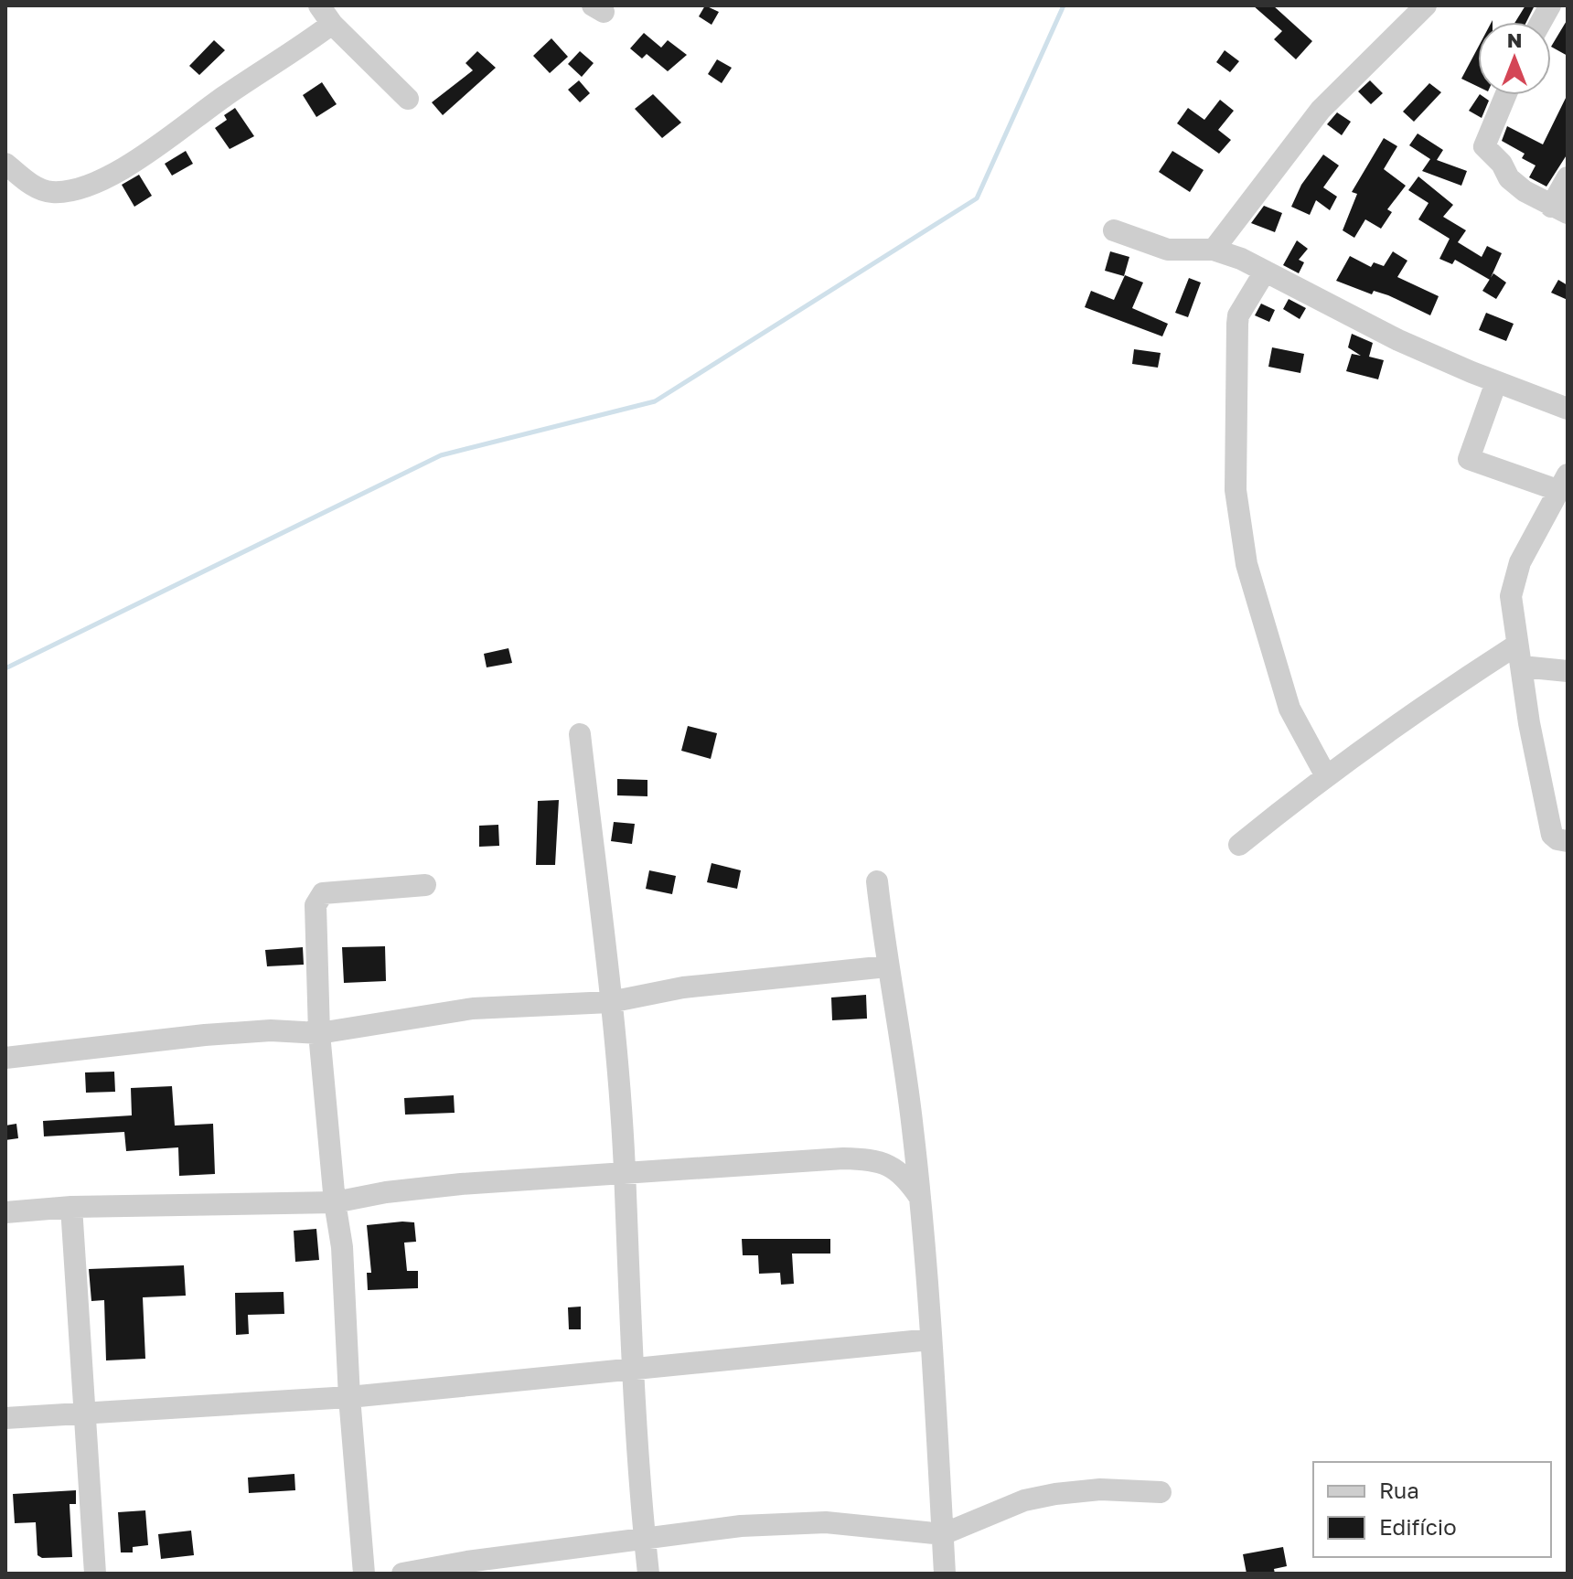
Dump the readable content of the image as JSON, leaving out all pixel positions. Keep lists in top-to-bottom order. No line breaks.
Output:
{"legend":["Rua","Edifício"],"north":"top"}
